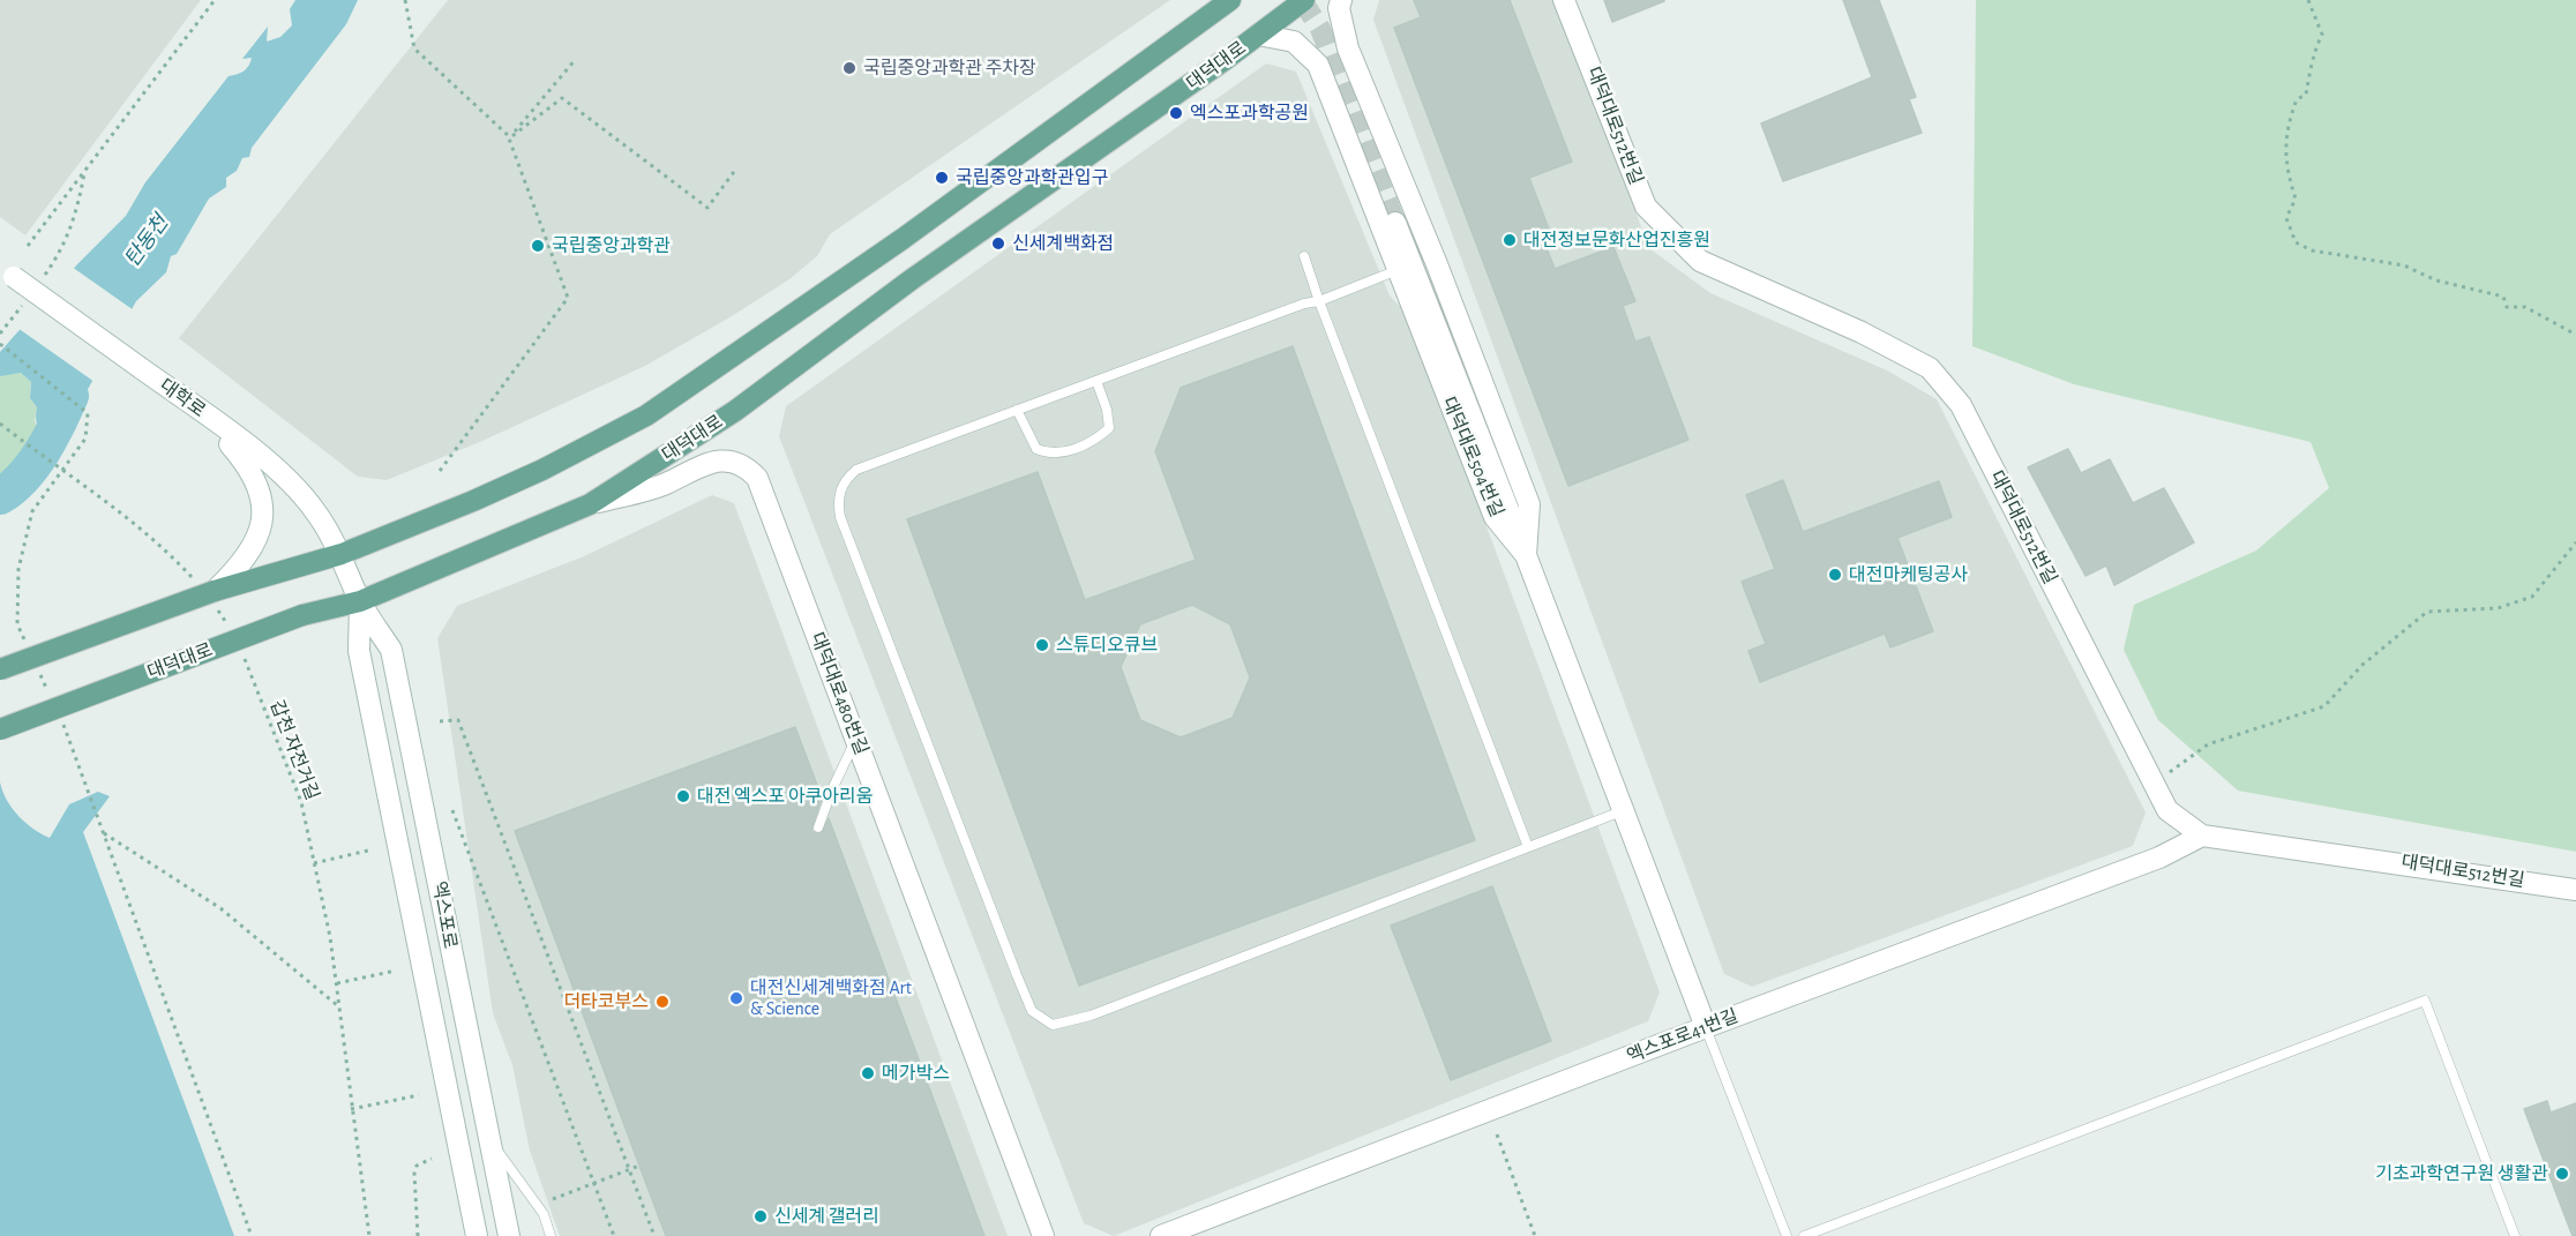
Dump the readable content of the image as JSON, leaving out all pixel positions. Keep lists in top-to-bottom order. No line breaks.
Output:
{"streets":{"main road":["대덕대로"],"street":["대덕대로512번길","대학로","대덕대로504번길","대덕대로480번길","엑스포로","엑스포로41번길"],"path":["갑천 자전거길"]},"crossings":[["대덕대로","대덕대로504번길"],["대덕대로","대덕대로480번길"],["대덕대로","엑스포로"],["대덕대로512번길","엑스포로41번길"],["대학로","엑스포로"],["대덕대로504번길","엑스포로41번길"]],"water":["탄동천"],"places":["국립중앙과학관 주차장","엑스포과학공원","국립중앙과학관입구","대전정보문화산업진흥원","신세계백화점","국립중앙과학관","대전마케팅공사","스튜디오큐브","대전 엑스포 아쿠아리움","대전신세계백화점 Art & Science","더타코부스","메가박스","기초과학연구원 생활관","신세계 갤러리"]}
